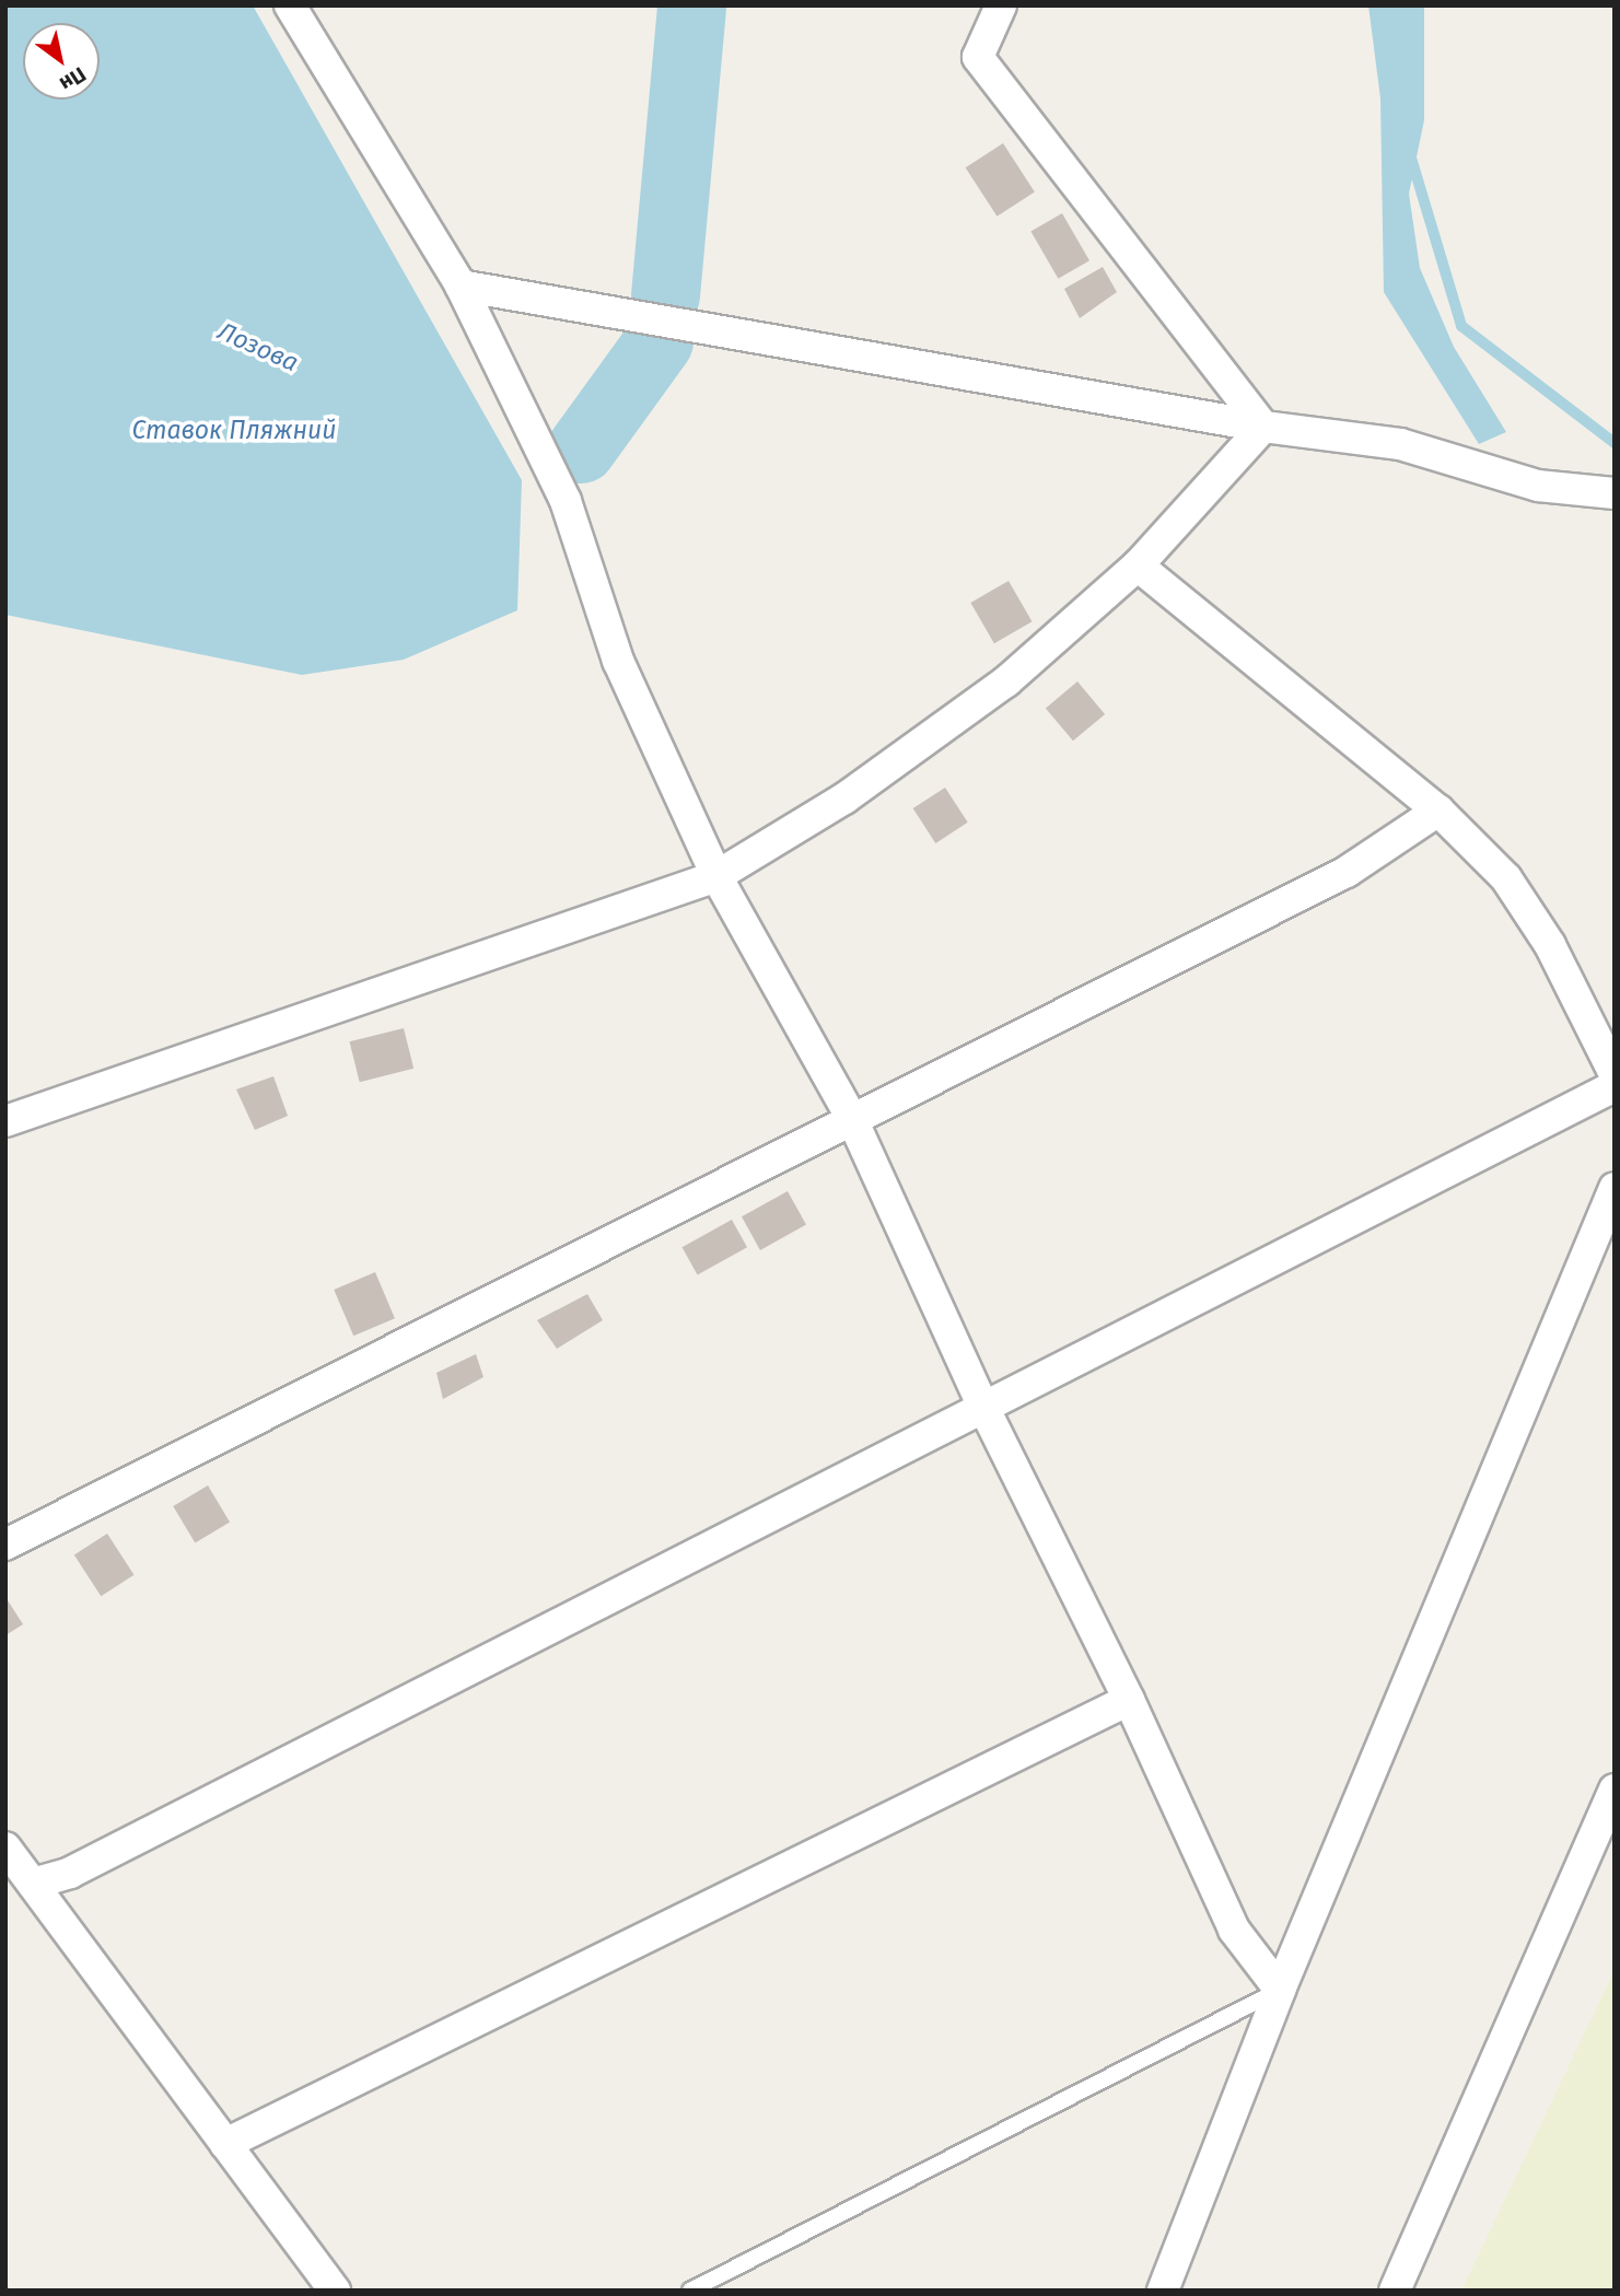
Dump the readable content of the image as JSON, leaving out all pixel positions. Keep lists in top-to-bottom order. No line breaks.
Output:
{"water":["Лозова","Ставок Пляжний"],"north":"bottom right"}
